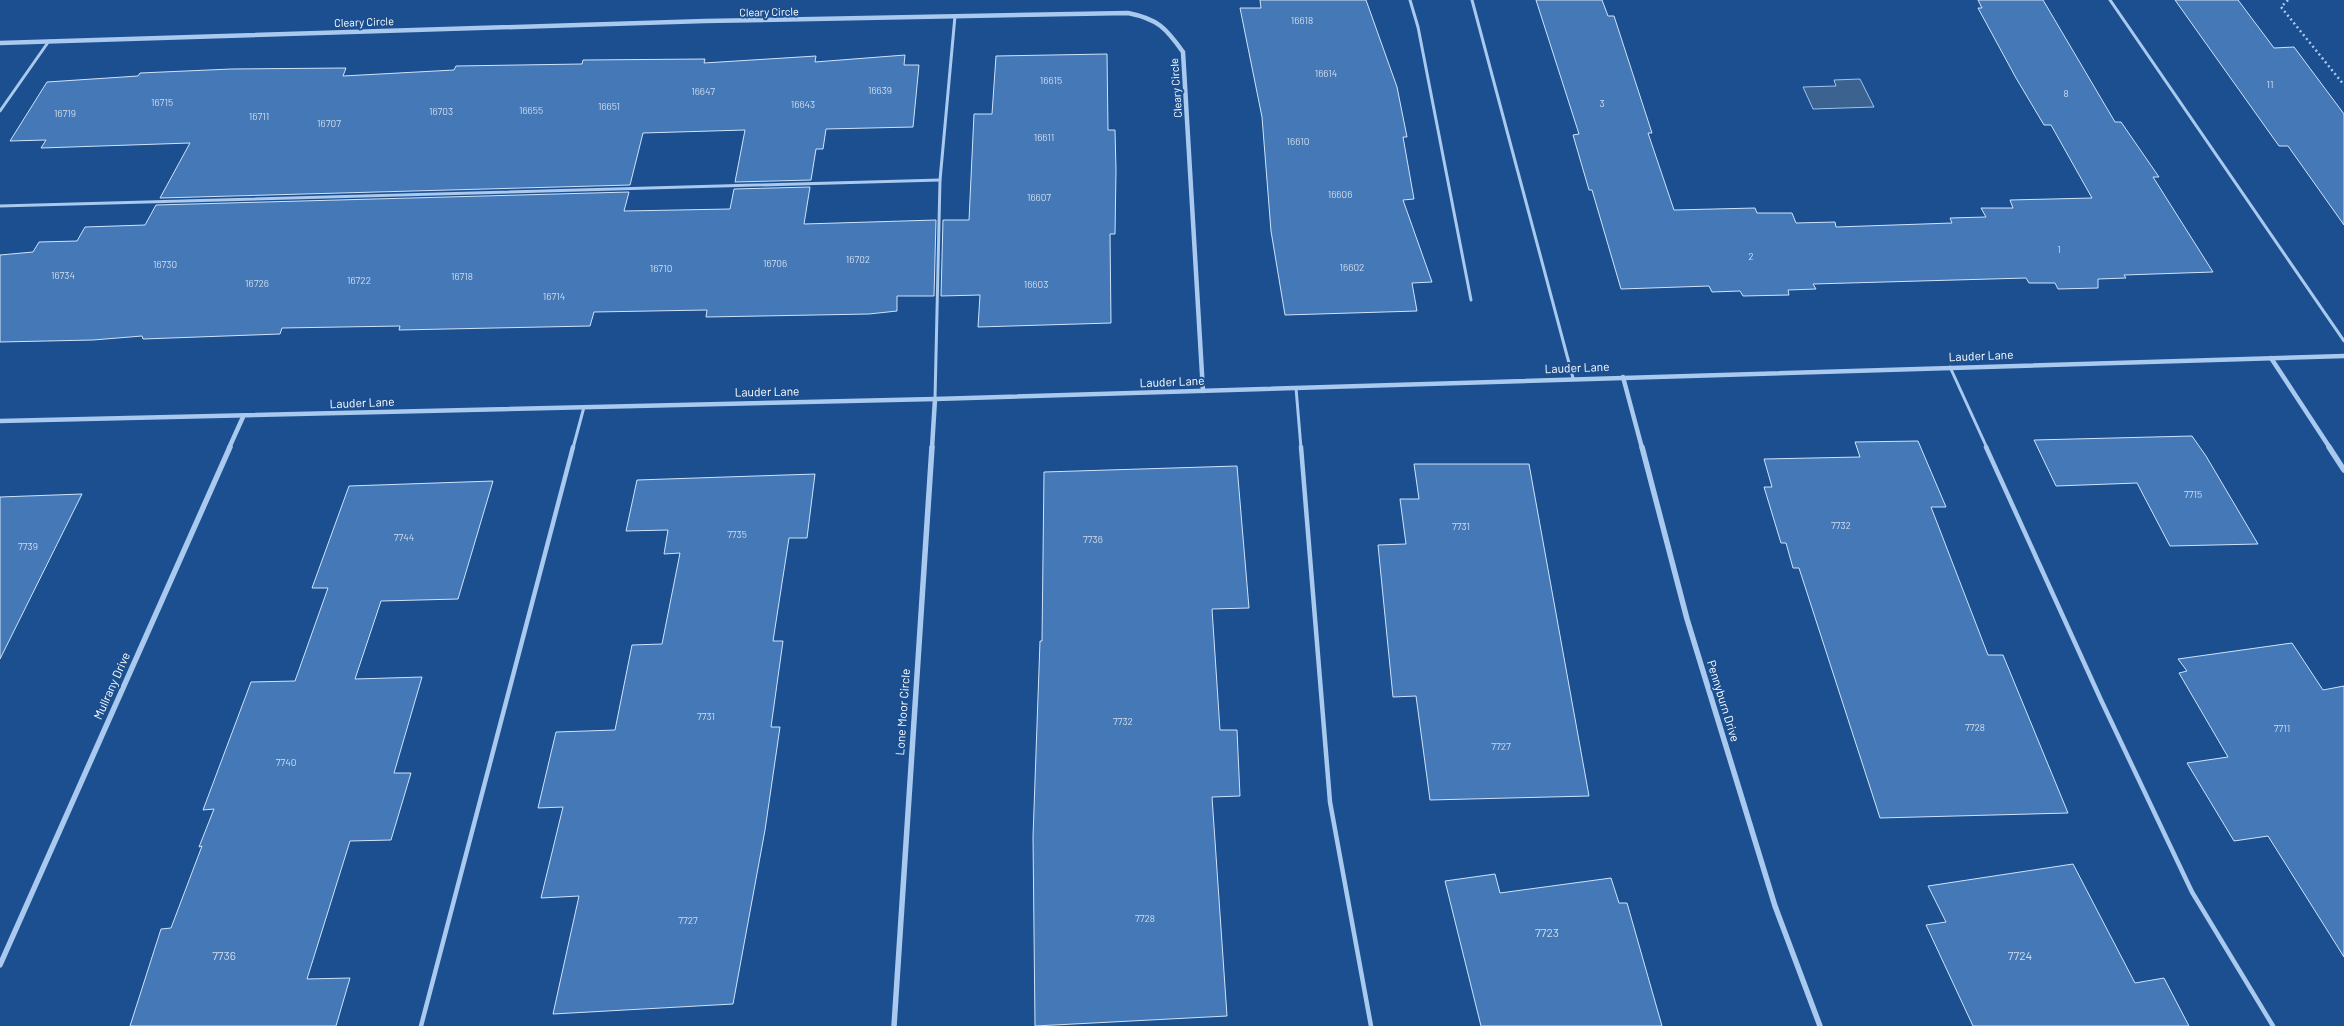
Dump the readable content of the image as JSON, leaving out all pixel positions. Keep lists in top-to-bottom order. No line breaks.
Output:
{"streets":{"street":["Cleary Circle","Lauder Lane","Mullrany Drive","Pennyburn Drive","Lone Moor Circle"]},"crossings":[["Cleary Circle","Lauder Lane"],["Lauder Lane","Mullrany Drive"],["Lauder Lane","Pennyburn Drive"],["Lauder Lane","Lone Moor Circle"]],"house_numbers":["16618","16614","16615","11","16639","16647","8","16715","3","16643","16651","16655","16703","16719","16711","16707","16611","16610","16606","16607","1","2","16702","16706","16730","16602","16710","16734","16718","16722","16726","16603","16714","7715","7732","7731","7735","7744","7736","7739","7731","7732","7728","7711","7727","7740","7728","7727","7723","7736","7724"]}
